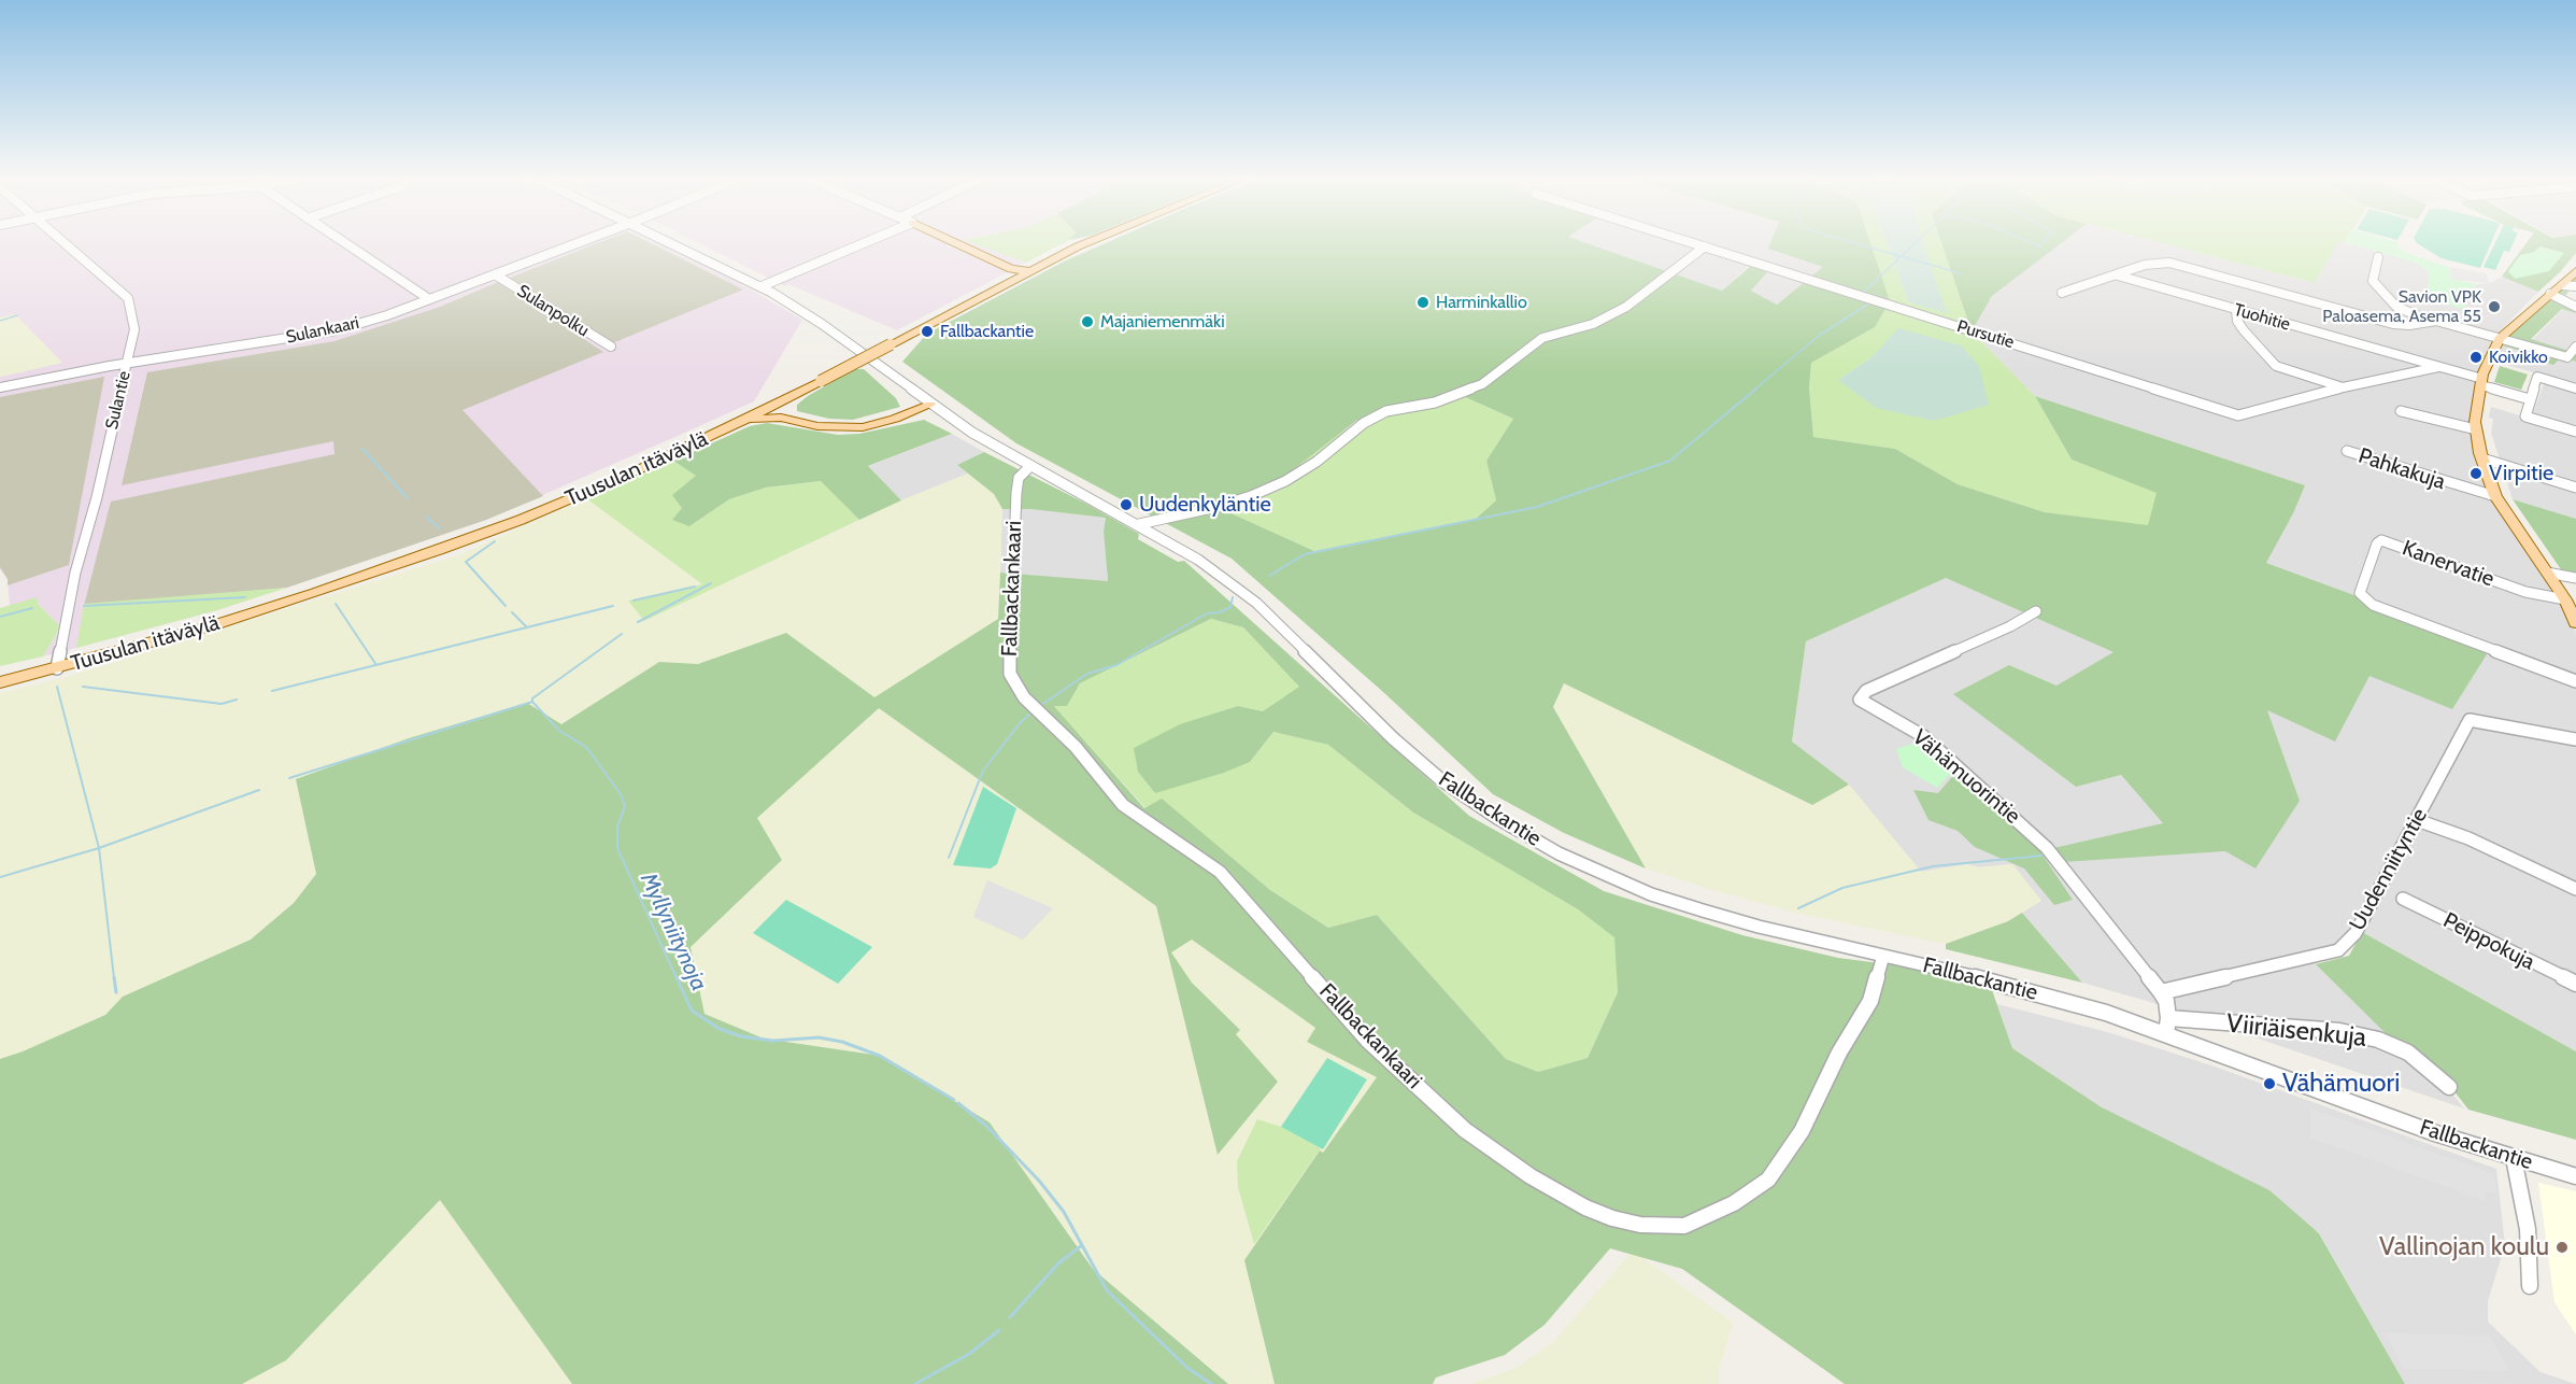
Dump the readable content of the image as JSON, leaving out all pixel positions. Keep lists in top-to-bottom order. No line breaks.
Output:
{"streets":{"main road":["Tuusulan itäväylä"],"street":["Sulanpolku","Tuohitie","Sulankaari","Pursutie","Sulantie","Pahkakuja","Kanervatie","Fallbackankaari","Vähämuorintie","Fallbackantie","Uudenniityntie","Peippokuja","Viiriäisenkuja"]},"crossings":[["Sulanpolku","Sulankaari"],["Tuohitie","Pursutie"],["Sulankaari","Sulantie"],["Sulantie","Tuusulan itäväylä"],["Fallbackankaari","Fallbackantie"],["Vähämuorintie","Uudenniityntie"]],"water":["Myllyniitynoja"],"places":["Harminkallio","Savion VPK Paloasema, Asema 55","Majaniemenmäki","Fallbackantie","Koivikko","Virpitie","Uudenkyläntie","Vähämuori","Vallinojan koulu"]}
